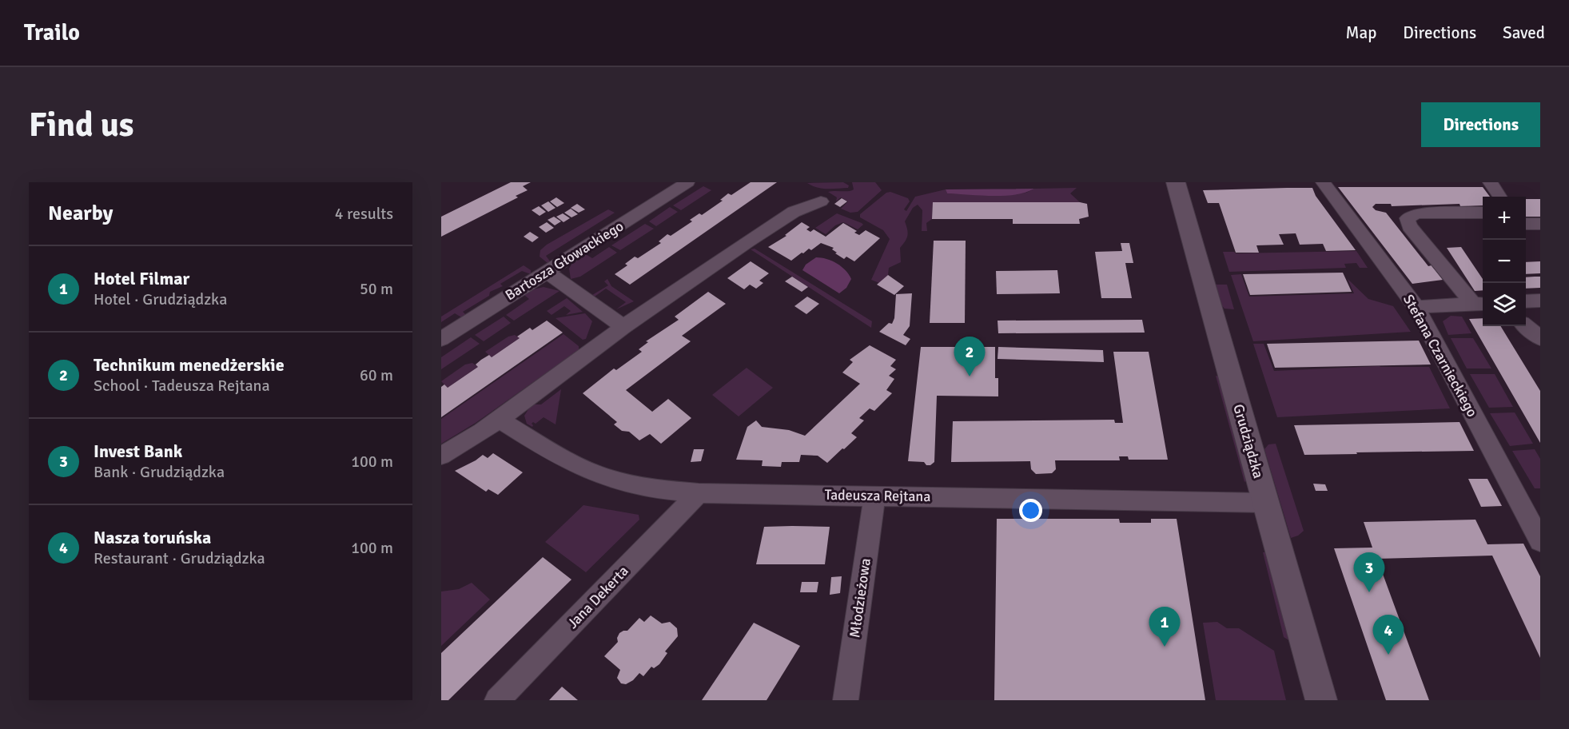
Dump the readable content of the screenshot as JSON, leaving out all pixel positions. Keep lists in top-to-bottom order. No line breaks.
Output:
{"streets":{"street":["Bartosza Głowackiego","Stefana Czarnieckiego","Grudziądzka","Tadeusza Rejtana","Jana Dekerta","Młodzieżowa"]},"crossings":[["Grudziądzka","Tadeusza Rejtana"],["Tadeusza Rejtana","Jana Dekerta"],["Tadeusza Rejtana","Młodzieżowa"]],"page":{"header":"Trailo","nav":["Map","Directions","Saved"],"buttons":"Directions","title":"Find us","heading":["Nearby","4 results"],"map_buttons":["+","−"],"list":[{"mark":"1","name":"Hotel Filmar","note":"Hotel · Grudziądzka","value":"50 m"},{"mark":"2","name":"Technikum menedżerskie","note":"School · Tadeusza Rejtana","value":"60 m"},{"mark":"3","name":"Invest Bank","note":"Bank · Grudziądzka","value":"100 m"},{"mark":"4","name":"Nasza toruńska","note":"Restaurant · Grudziądzka","value":"100 m"}],"pins":["2","3","1","4"]}}
